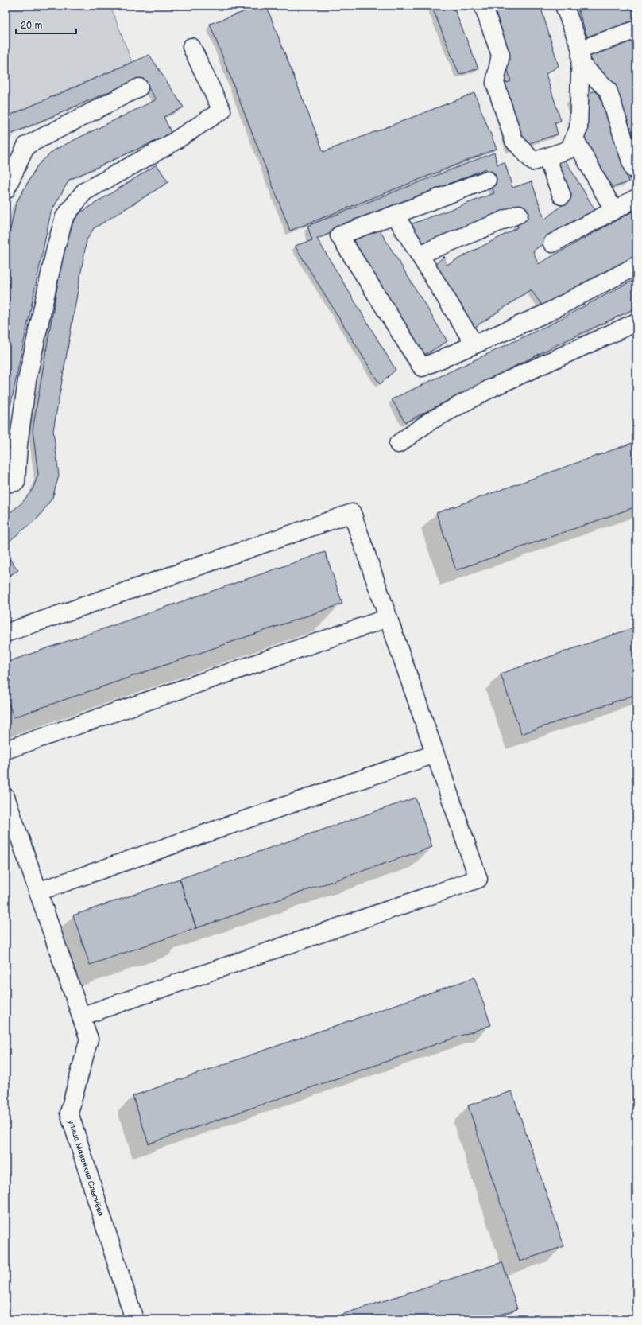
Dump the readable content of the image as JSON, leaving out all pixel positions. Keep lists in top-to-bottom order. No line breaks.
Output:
{"streets":{"street":["улица Маврикия Слепнёва"]},"scale_bar":"20 m"}
